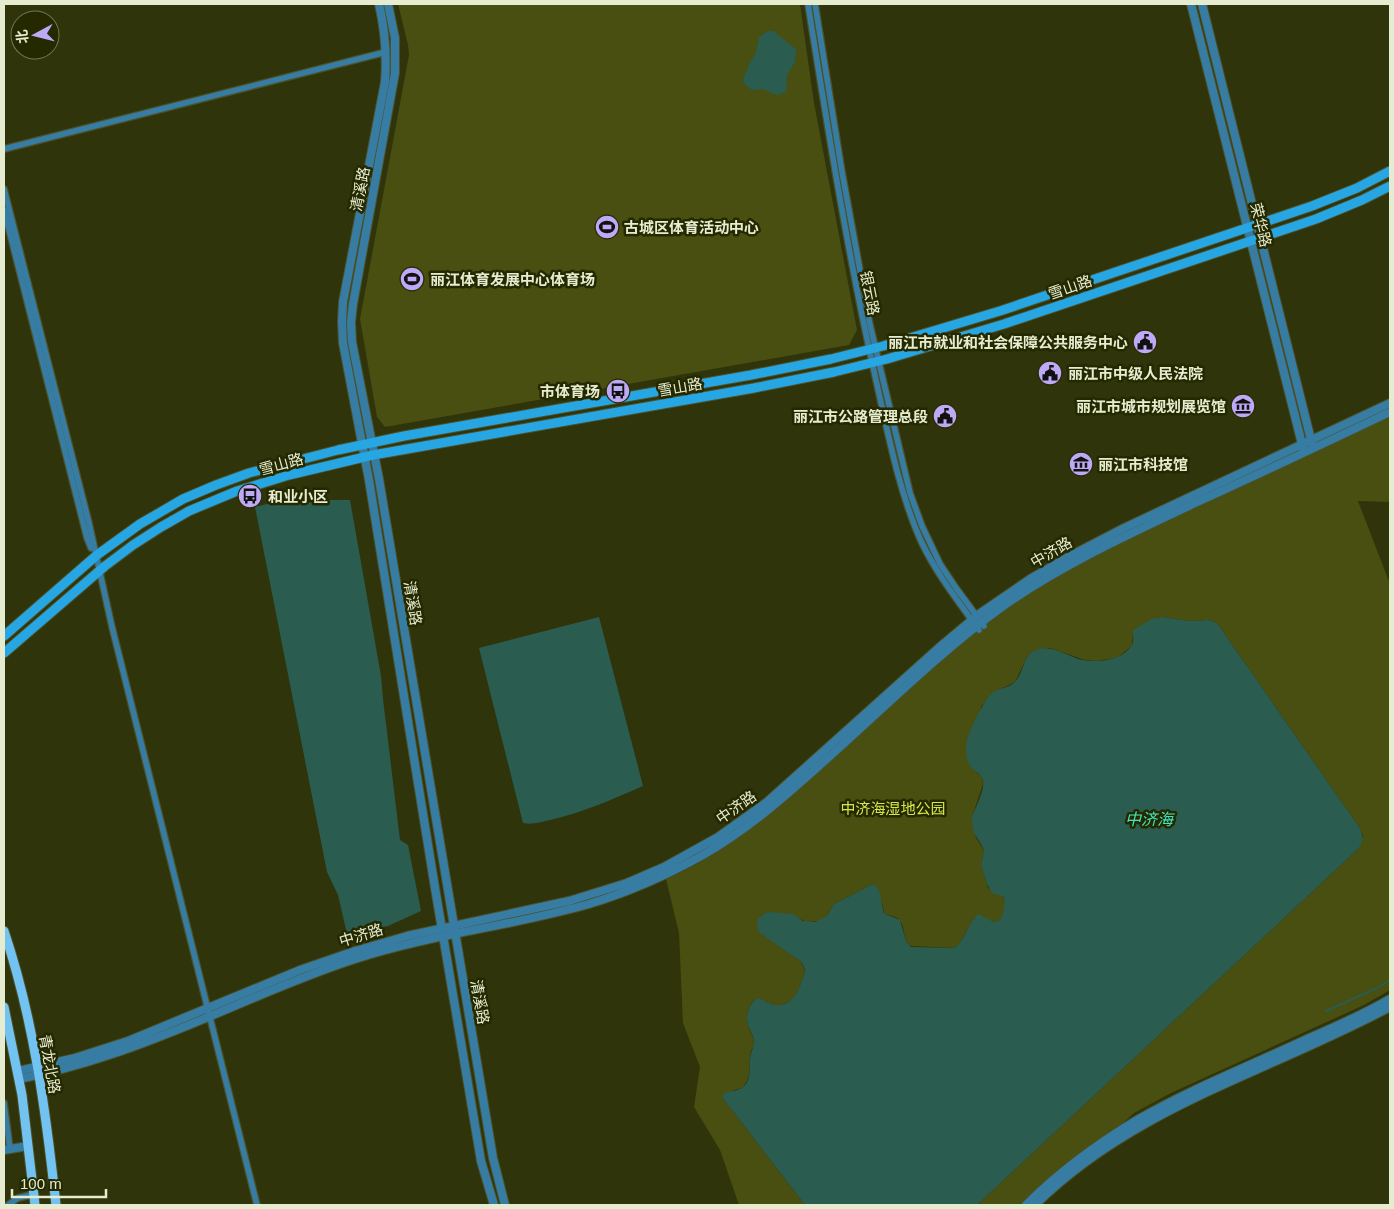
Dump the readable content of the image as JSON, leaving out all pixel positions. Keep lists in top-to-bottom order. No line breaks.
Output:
{"streets":{"main road":["雪山路","青龙北路"],"street":["清溪路","荣华路","银云路","中济路"]},"crossings":[["清溪路","雪山路"],["清溪路","中济路"],["荣华路","雪山路"],["荣华路","中济路"],["雪山路","银云路"],["银云路","中济路"],["中济路","青龙北路"]],"water":["中济海"],"parks":["中济海湿地公园"],"places":{"sports":["古城区体育活动中心","丽江体育发展中心体育场"],"public building":["丽江市就业和社会保障公共服务中心","丽江市中级人民法院","丽江市公路管理总段"],"bus stop":["市体育场","和业小区"],"museum":["丽江市城市规划展览馆","丽江市科技馆"]},"scale_bar":"100 m","north":"left"}
